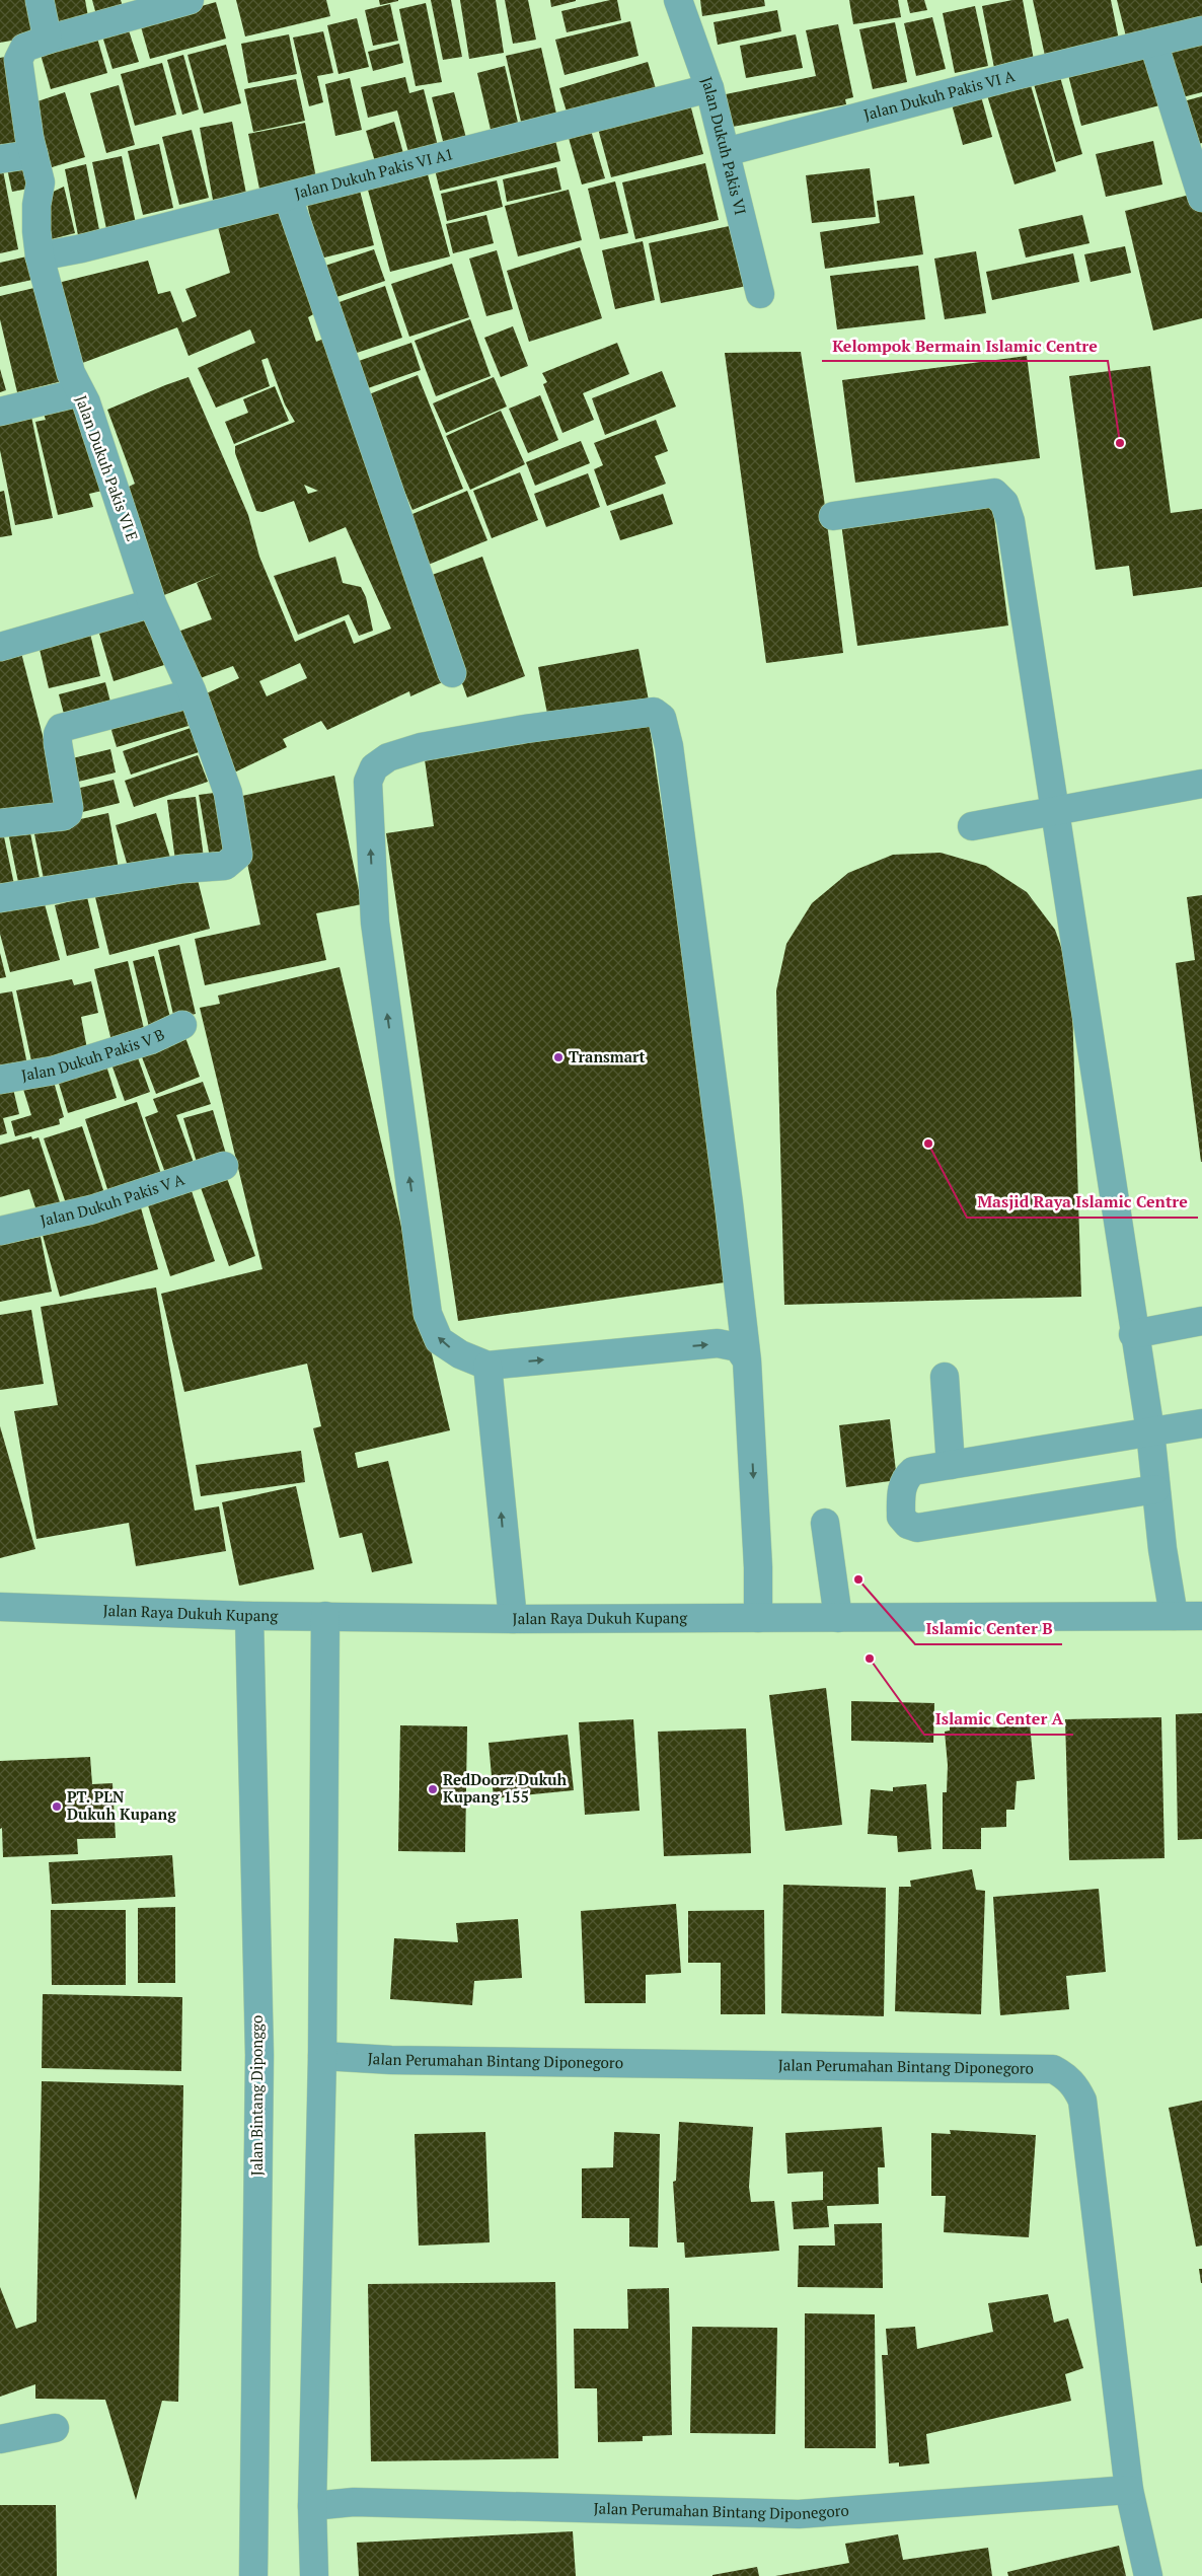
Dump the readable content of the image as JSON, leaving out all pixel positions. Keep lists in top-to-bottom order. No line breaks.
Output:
{"streets":{"street":["Jalan Dukuh Pakis VI A","Jalan Dukuh Pakis VI","Jalan Dukuh Pakis VI A1","Jalan Dukuh Pakis VI E","Jalan Dukuh Pakis V B","Jalan Dukuh Pakis V A","Jalan Raya Dukuh Kupang","Jalan Perumahan Bintang Diponegoro","Jalan Bintang Diponggo"]},"crossings":[["Jalan Dukuh Pakis VI A","Jalan Dukuh Pakis VI"],["Jalan Dukuh Pakis VI","Jalan Dukuh Pakis VI A1"],["Jalan Dukuh Pakis VI A1","Jalan Dukuh Pakis VI E"],["Jalan Raya Dukuh Kupang","Jalan Bintang Diponggo"]],"places":["Kelompok Bermain Islamic Centre","Transmart","Masjid Raya Islamic Centre","Islamic Center B","Islamic Center A","RedDoorz Dukuh Kupang 155","PT. PLN Dukuh Kupang"]}
